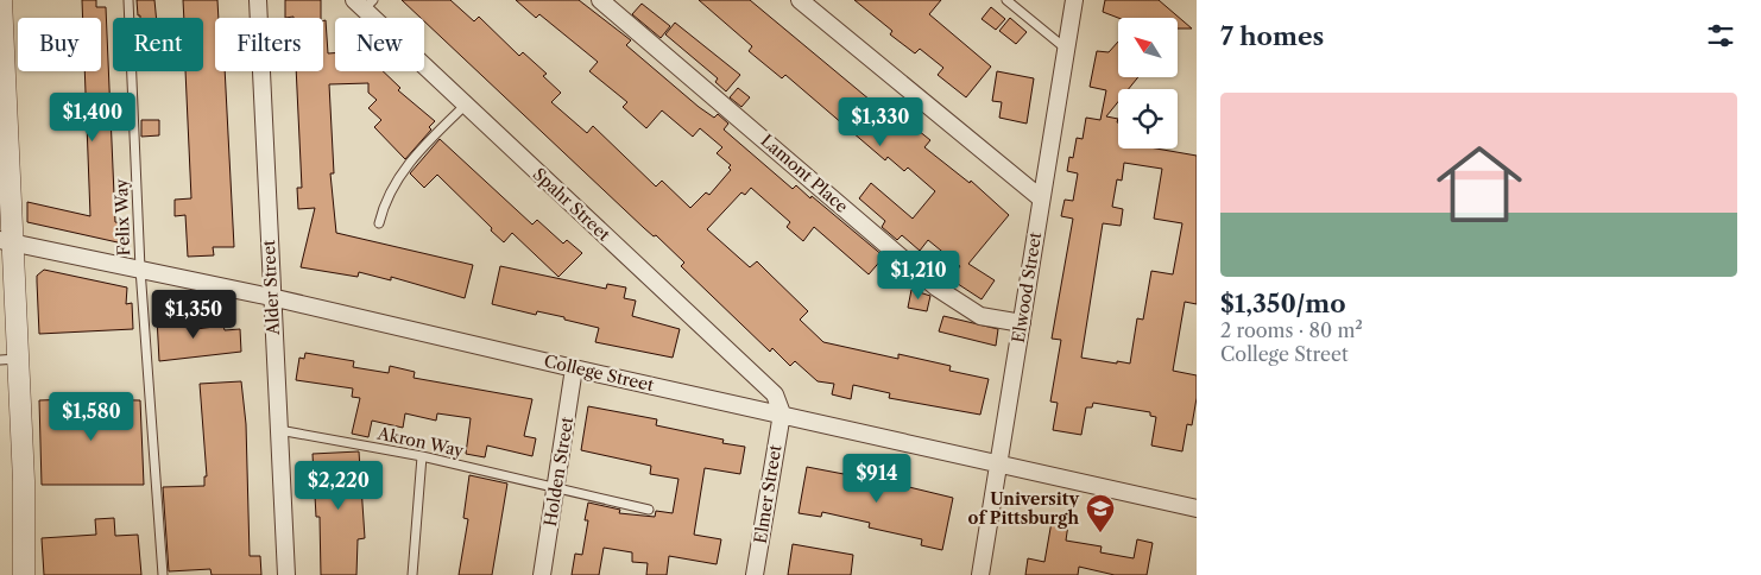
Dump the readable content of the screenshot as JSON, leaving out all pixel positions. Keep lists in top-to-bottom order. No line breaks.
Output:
{"streets":{"street":["Lamont Place","Spahr Street","Alder Street","Elwood Street","College Street","Holden Street","Elmer Street"],"lane":["Felix Way","Akron Way"]},"crossings":[["Lamont Place","Elwood Street"],["Spahr Street","College Street"],["Spahr Street","Elmer Street"],["Felix Way","College Street"],["Alder Street","College Street"],["Alder Street","Akron Way"],["Elwood Street","College Street"],["College Street","Holden Street"],["College Street","Elmer Street"],["Akron Way","Holden Street"]],"places":{"school or university":["University of Pittsburgh"]},"north":"top left","page":{"heading":"7 homes","chip":["Buy","Rent","Filters","New"],"list":[{"name":"$1,350/mo","note":"2 rooms · 80 m² · College Street"}],"price":["$1,400","$1,330","$1,210","$1,350","$1,580","$914","$2,220"]}}
